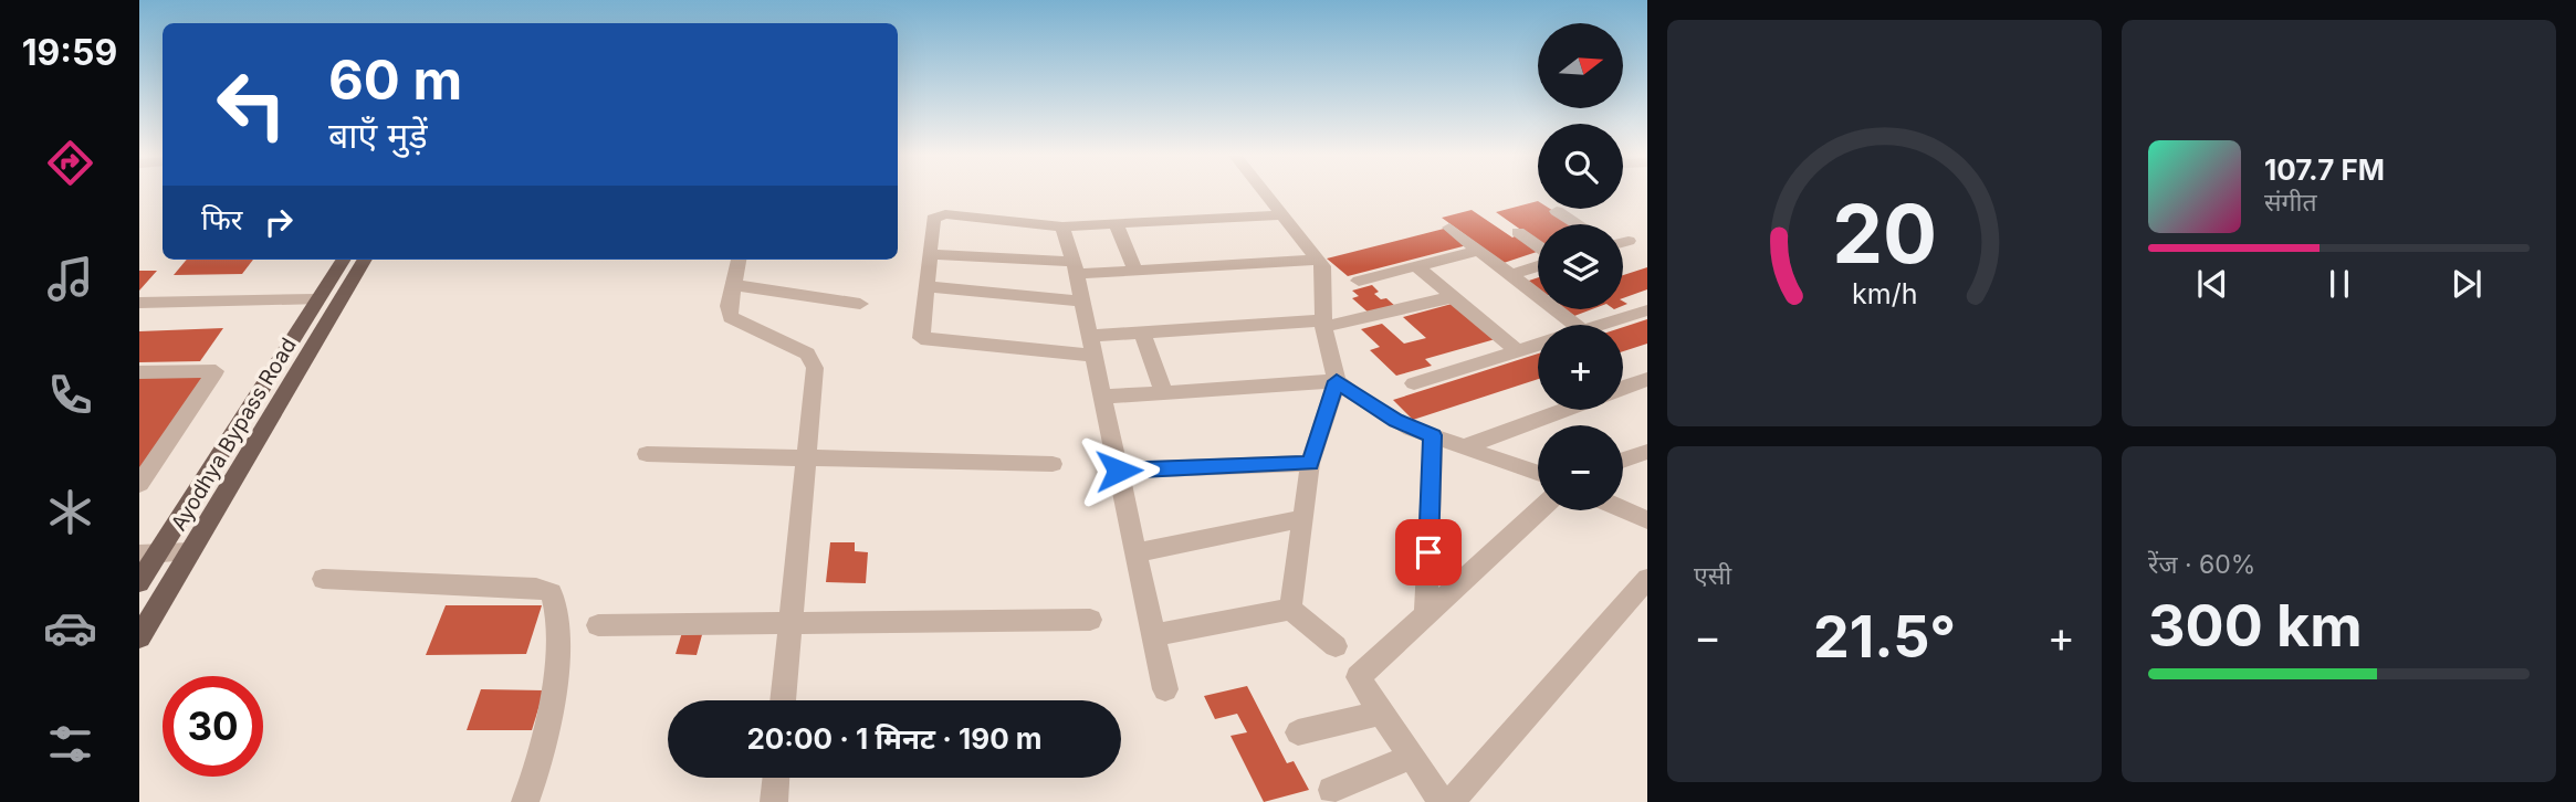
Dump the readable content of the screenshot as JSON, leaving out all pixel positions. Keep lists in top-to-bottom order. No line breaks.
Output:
{"streets":{"main road":["Ayodhya Bypass Road"]},"north":"right","page":{"tabs":"19:59","map_buttons":["+","−"],"turn":["60 m","बाएँ मुड़ें"],"song":["107.7 FM","संगीत"],"then":"फिर","tile":["एसी",["रेंज · 60%","300 km"]],"heat":["−","21.5°","+"],"limit":"30","trip":"20:00 · 1 मिनट · 190 m","gauge":["20","km/h"]}}
